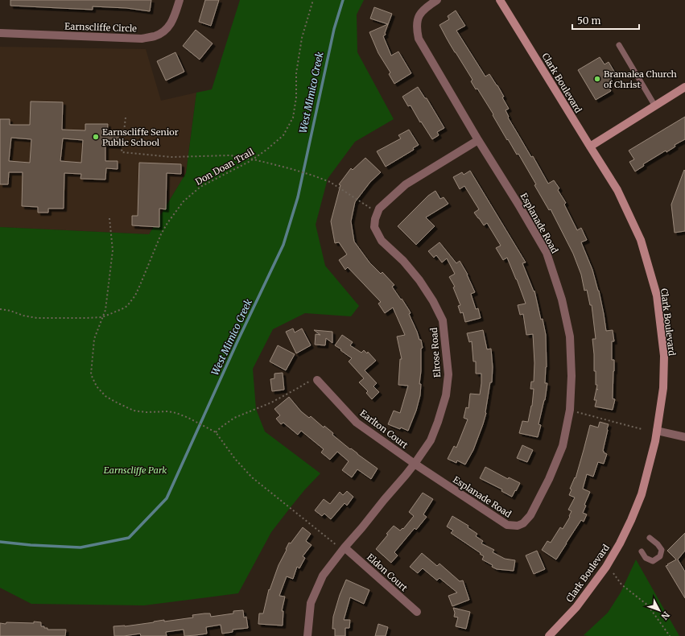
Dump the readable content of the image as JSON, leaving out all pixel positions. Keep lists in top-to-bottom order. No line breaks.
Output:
{"streets":{"street":["Earnscliffe Circle","Clark Boulevard","Esplanade Road","Elrose Road","Earlton Court","Eldon Court"],"path":["Don Doan Trail"]},"crossings":[["Esplanade Road","Elrose Road"],["Esplanade Road","Earlton Court"],["Elrose Road","Earlton Court"],["Elrose Road","Eldon Court"]],"water":["West Mimico Creek"],"parks":["Earnscliffe Park"],"places":["Bramalea Church of Christ","Earnscliffe Senior Public School"],"scale_bar":"50 m","north":"bottom right"}
